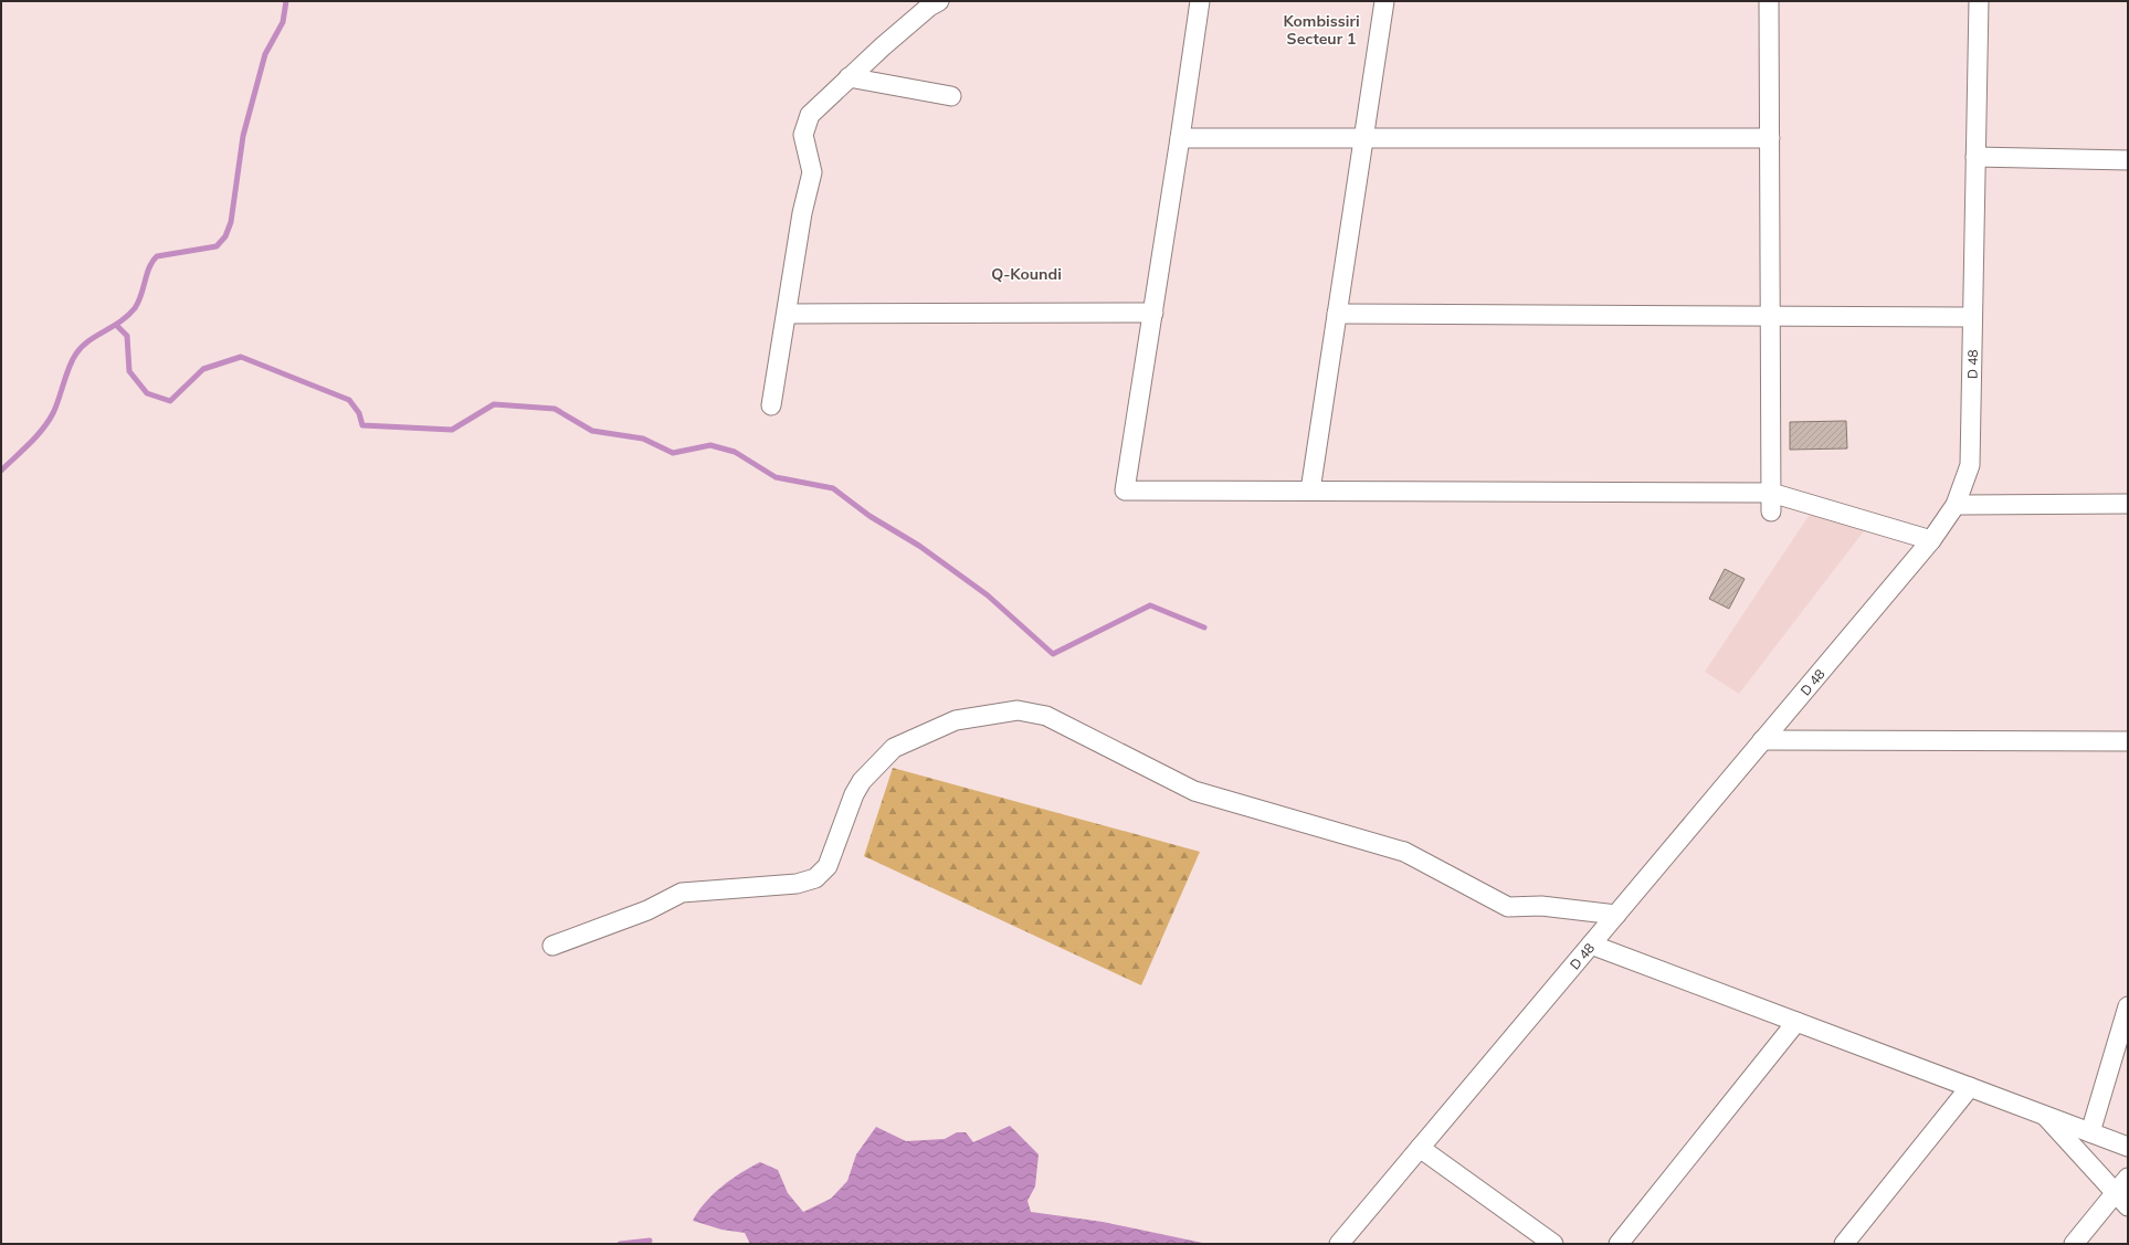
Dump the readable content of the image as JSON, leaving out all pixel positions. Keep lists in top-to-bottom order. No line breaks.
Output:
{"streets":{"street":["D 48"]},"districts":["Kombissiri Secteur 1","Q-Koundi"]}
